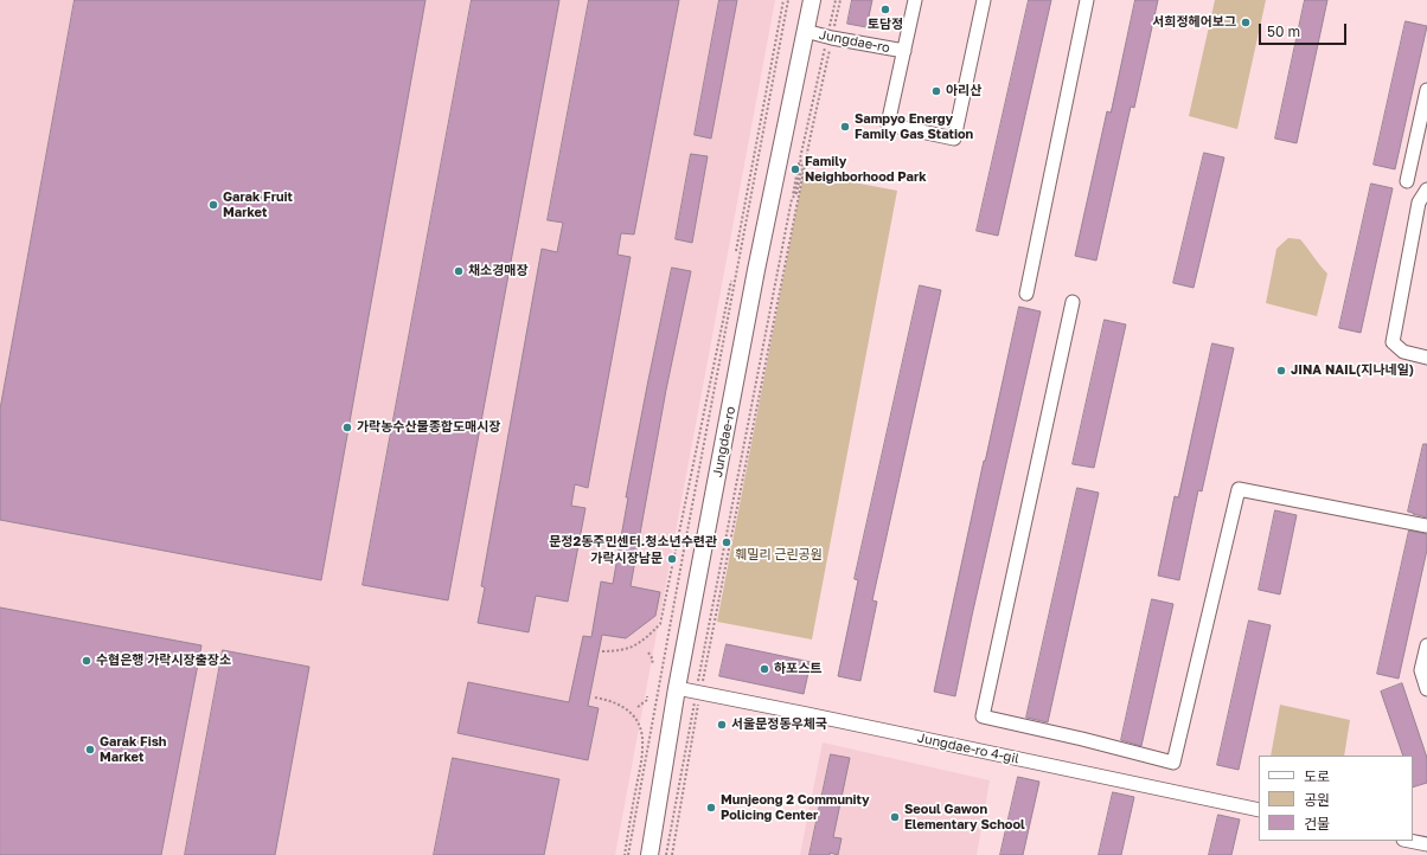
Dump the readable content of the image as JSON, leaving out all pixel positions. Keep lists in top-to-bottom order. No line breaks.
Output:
{"streets":{"main road":["Jungdae-ro"],"street":["Jungdae-ro 4-gil"]},"crossings":[["Jungdae-ro","Jungdae-ro 4-gil"]],"parks":["훼밀리 근린공원"],"places":["토담정","서희정헤어보그","아리산","Sampyo Energy Family Gas Station","Family Neighborhood Park","Garak Fruit Market","채소경매장","JINA NAIL(지나네일)","가락농수산물종합도매시장","문정2동주민센터.청소년수련관","가락시장남문","수협은행 가락시장출장소","하포스트","서울문정동우체국","Garak Fish Market","Munjeong 2 Community Policing Center","Seoul Gawon Elementary School"],"legend":["도로","공원","건물"],"scale_bar":"50 m"}
